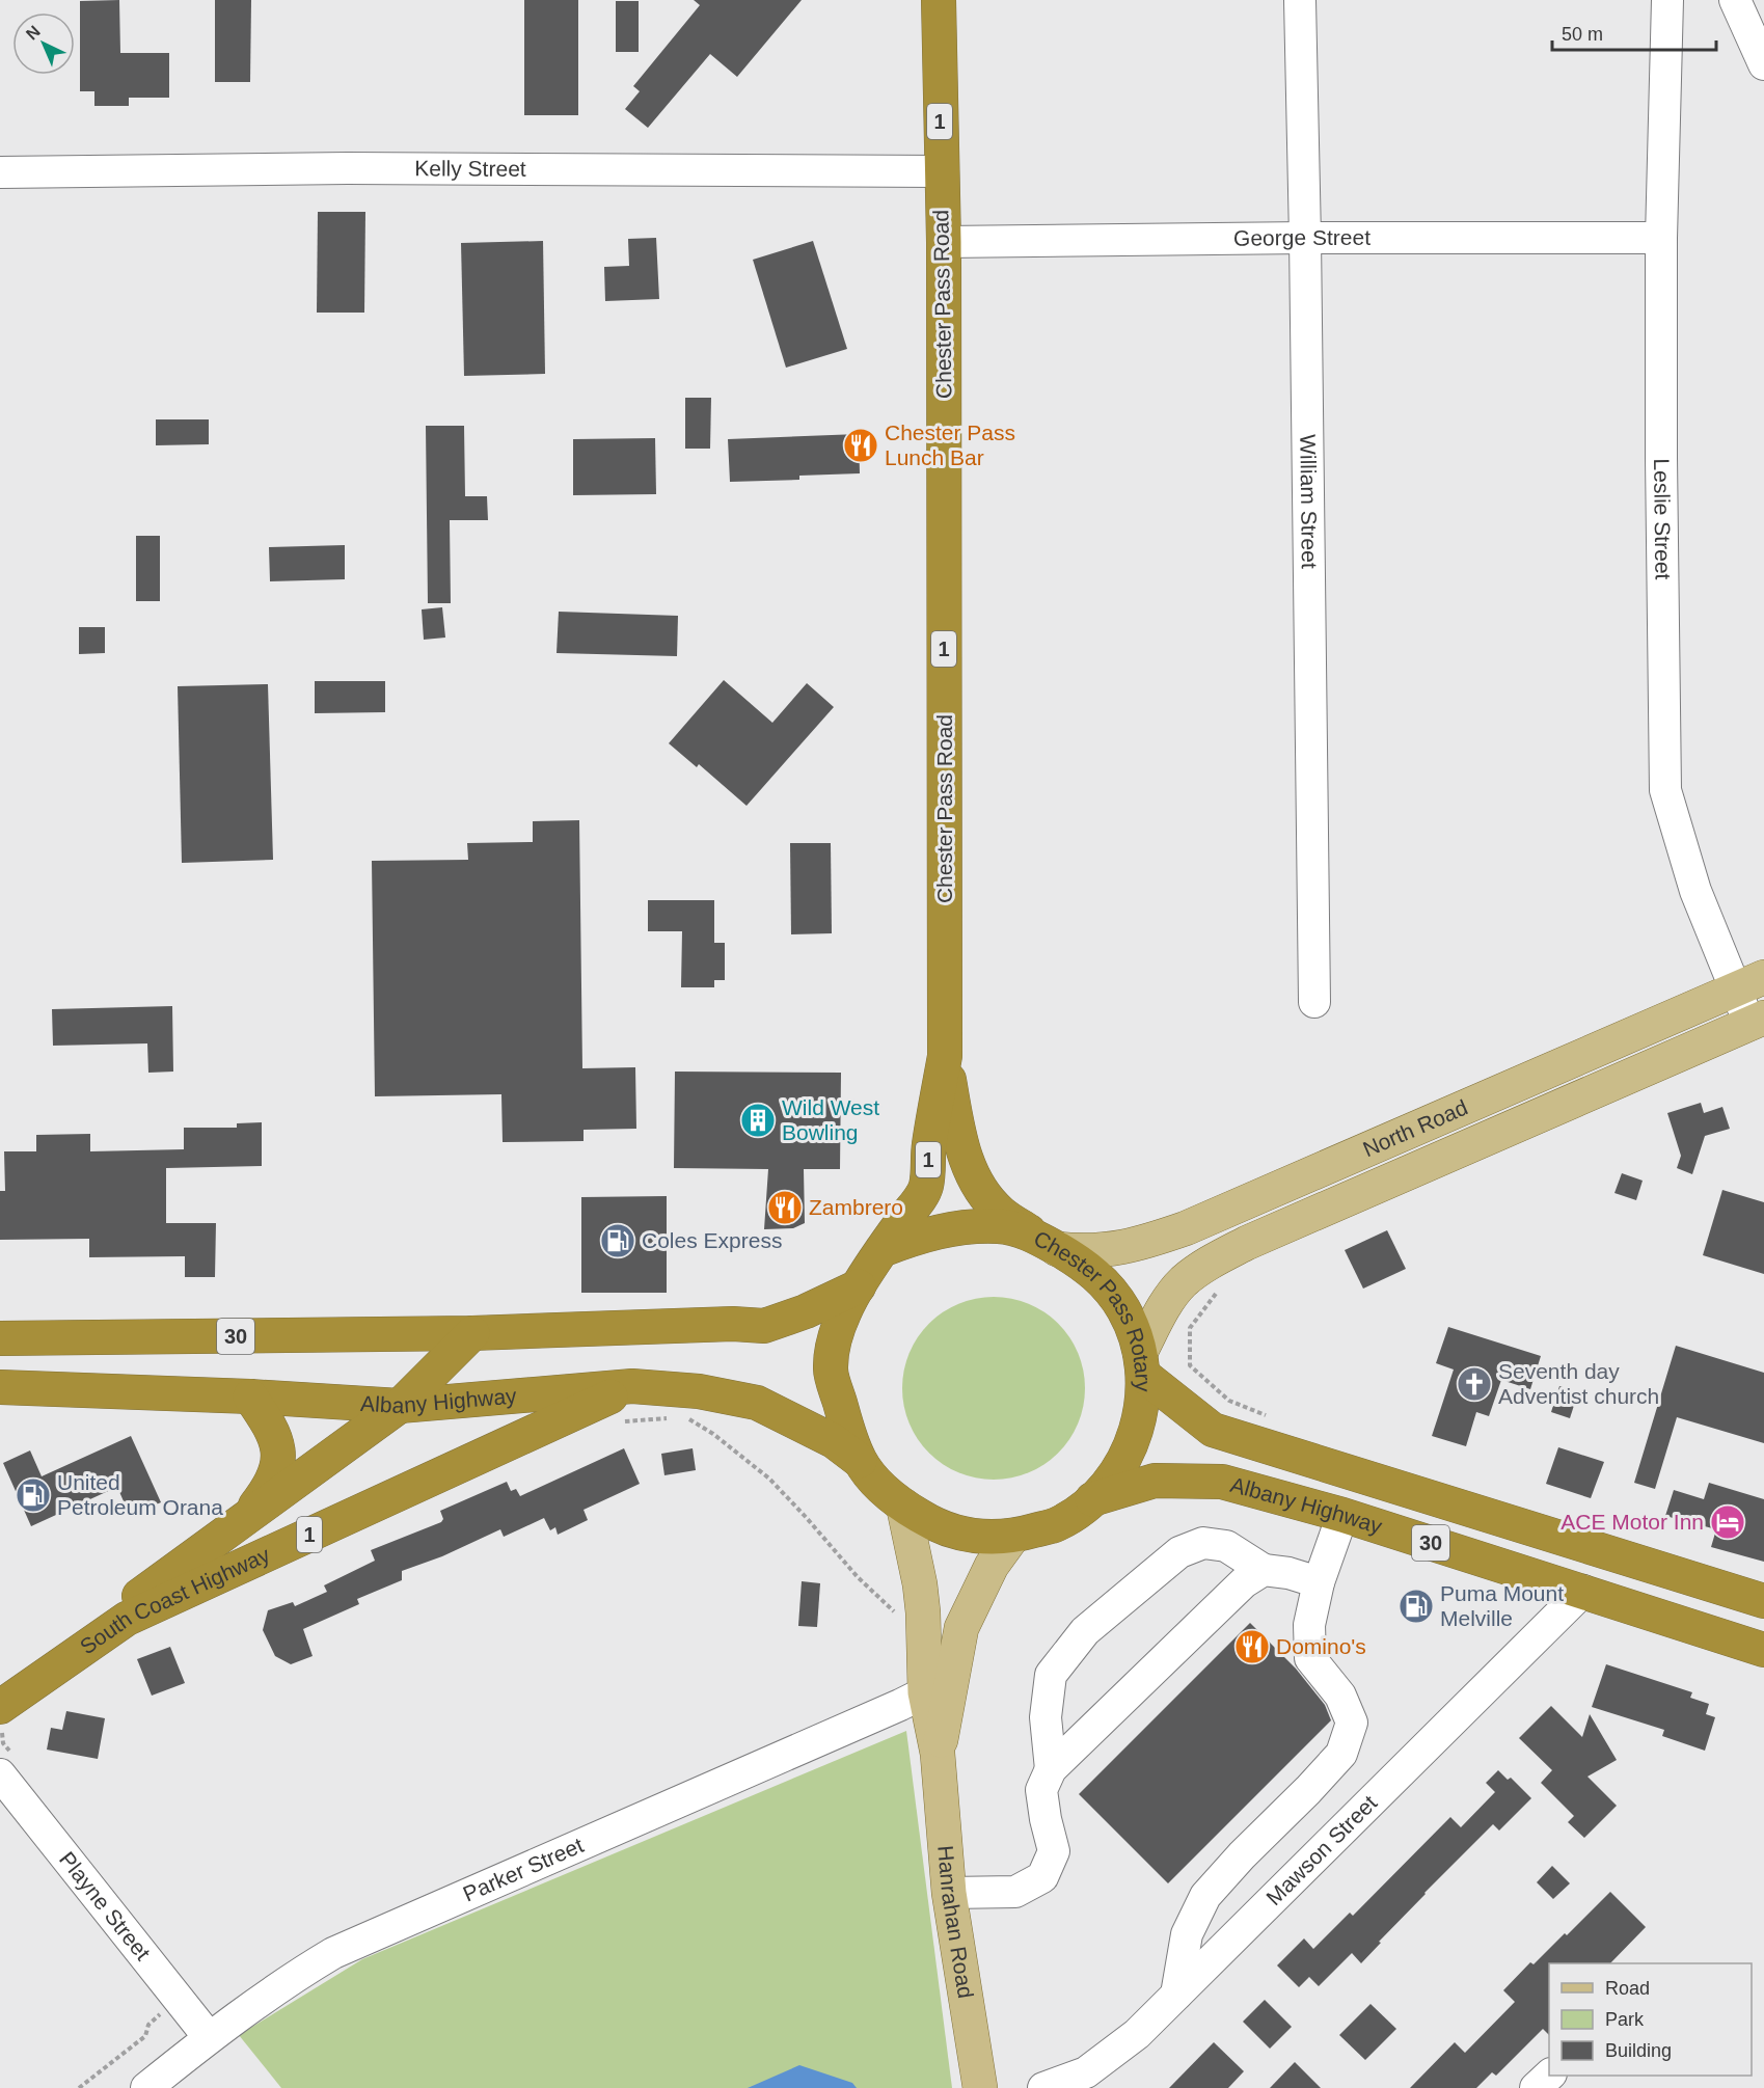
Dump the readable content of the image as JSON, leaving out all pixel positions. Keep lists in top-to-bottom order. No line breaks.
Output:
{"streets":{"highway":["1","Chester Pass Road","Chester Pass Rotary","30","Albany Highway","South Coast Highway"],"main road":["North Road","Hanrahan Road"],"street":["Kelly Street","George Street","William Street","Leslie Street","Mawson Street","Parker Street","Playne Street"]},"crossings":[["Kelly Street","Chester Pass Road"],["George Street","Chester Pass Road"],["George Street","William Street"],["George Street","Leslie Street"],["Chester Pass Road","North Road"],["Chester Pass Road","Chester Pass Rotary"],["Leslie Street","North Road"],["North Road","Chester Pass Rotary"],["North Road","Albany Highway"],["Chester Pass Rotary","Albany Highway"],["Chester Pass Rotary","Hanrahan Road"],["30","South Coast Highway"],["Albany Highway","South Coast Highway"],["Albany Highway","Mawson Street"],["Parker Street","Playne Street"],["Parker Street","Hanrahan Road"]],"places":{"restaurant":["Chester Pass Lunch Bar","Zambrero","Domino's"],"building":["Wild West Bowling"],"fuel station":["Coles Express","United Petroleum Orana","Puma Mount Melville"],"church":["Seventh day Adventist church"],"hotel":["ACE Motor Inn"]},"legend":["Road","Park","Building"],"scale_bar":"50 m","north":"top left"}
